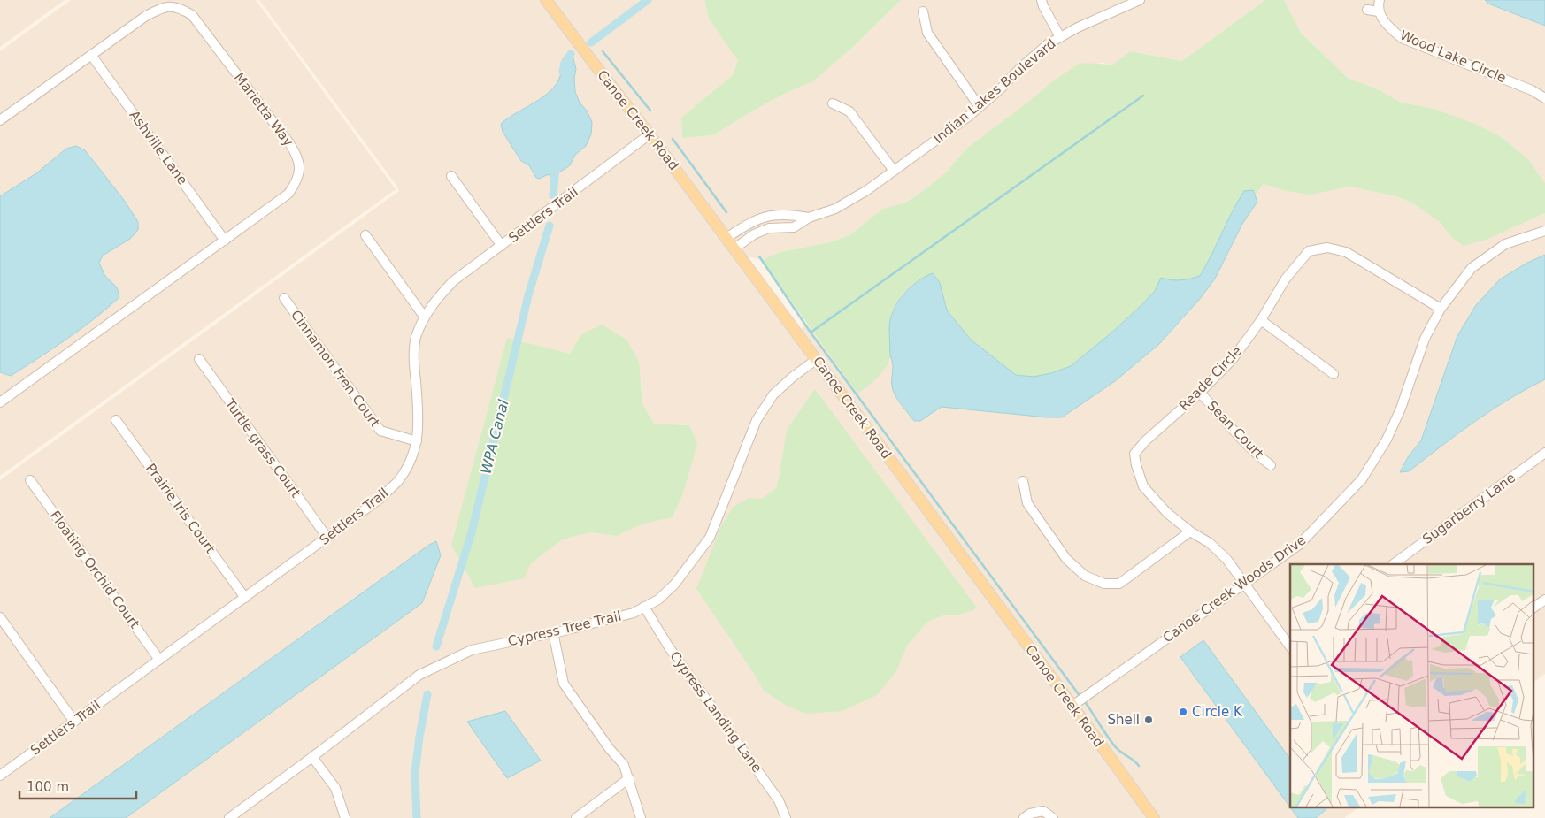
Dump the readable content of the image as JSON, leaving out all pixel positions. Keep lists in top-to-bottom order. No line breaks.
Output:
{"streets":{"main road":["Canoe Creek Road"],"street":["Wood Lake Circle","Indian Lakes Boulevard","Marietta Way","Ashville Lane","Settlers Trail","Cinnamon Fren Court","Reade Circle","Sean Court","Turtle grass Court","Prairie Iris Court","Sugarberry Lane","Floating Orchid Court","Canoe Creek Woods Drive","Cypress Tree Trail","Cypress Landing Lane"]},"crossings":[["Indian Lakes Boulevard","Canoe Creek Road"],["Marietta Way","Ashville Lane"],["Canoe Creek Road","Settlers Trail"],["Canoe Creek Road","Canoe Creek Woods Drive"],["Canoe Creek Road","Cypress Tree Trail"],["Settlers Trail","Cinnamon Fren Court"],["Settlers Trail","Turtle grass Court"],["Settlers Trail","Prairie Iris Court"],["Settlers Trail","Floating Orchid Court"],["Reade Circle","Sean Court"],["Reade Circle","Canoe Creek Woods Drive"],["Cypress Tree Trail","Cypress Landing Lane"]],"water":["WPA Canal"],"places":["Circle K","Shell"],"scale_bar":"100 m"}
